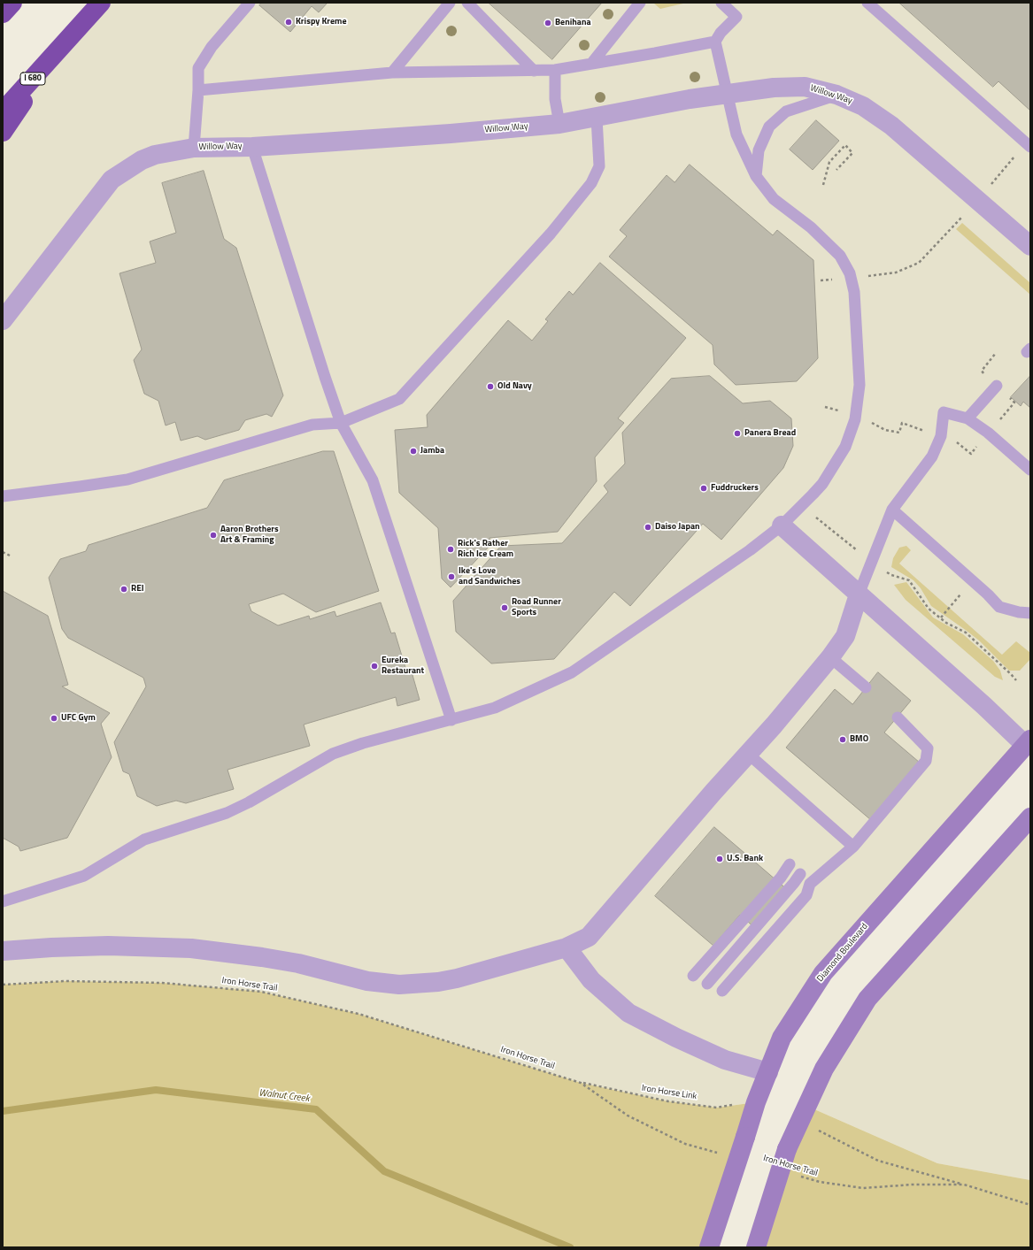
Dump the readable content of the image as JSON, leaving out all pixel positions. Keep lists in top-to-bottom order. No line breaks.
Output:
{"streets":{"highway":["I 680"],"main road":["Diamond Boulevard"],"street":["Willow Way"],"path":["Iron Horse Trail","Iron Horse Link"]},"crossings":[["Diamond Boulevard","Iron Horse Link"],["Iron Horse Trail","Iron Horse Link"]],"water":["Walnut Creek"],"places":["Krispy Kreme","Benihana","Old Navy","Panera Bread","Jamba","Fuddruckers","Daiso Japan","Aaron Brothers Art & Framing","Rick's Rather Rich Ice Cream","Ike's Love and Sandwiches","REI","Road Runner Sports","Eureka Restaurant","UFC Gym","BMO","U.S. Bank"]}
